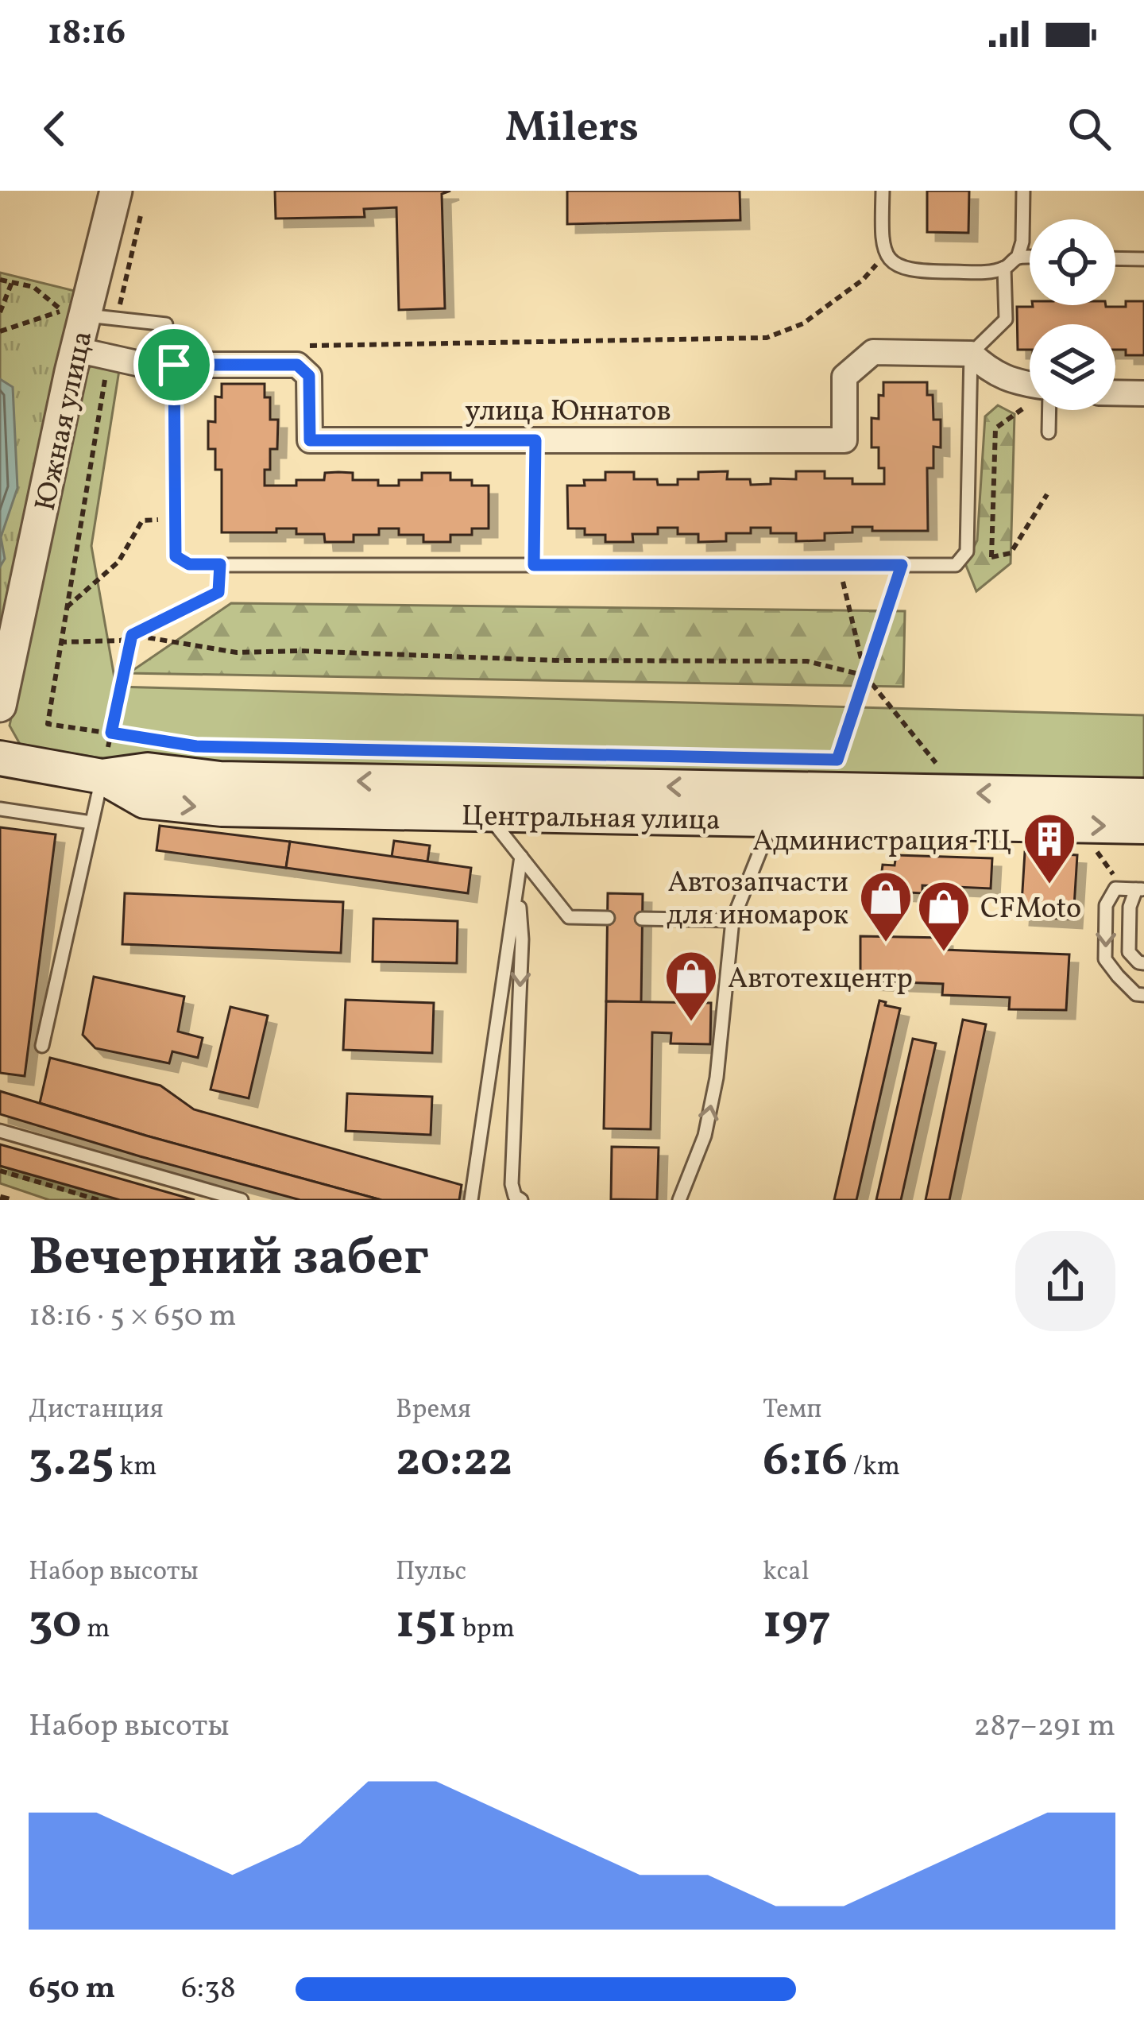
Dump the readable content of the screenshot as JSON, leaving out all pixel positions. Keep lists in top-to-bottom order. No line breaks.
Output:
{"streets":{"main road":["Центральная улица"],"street":["улица Юннатов","Южная улица"]},"crossings":[["улица Юннатов","Южная улица"]],"places":{"building":["Администрация ТЦ"],"shop":["Автозапчасти для иномарок","CFMoto","Автотехцентр"]},"page":{"status":"18:16","header":"Milers","heading":["Вечерний забег","18:16 · 5 × 650 m"],"stats":[["Дистанция","3.25 km"],["Время","20:22"],["Темп","6:16 /km"],["Набор высоты","30 m"],["Пульс","151 bpm"],["kcal","197"]],"chart":["Набор высоты","287–291 m"],"list":[{"name":"650 m","note":"6:38"}]}}
